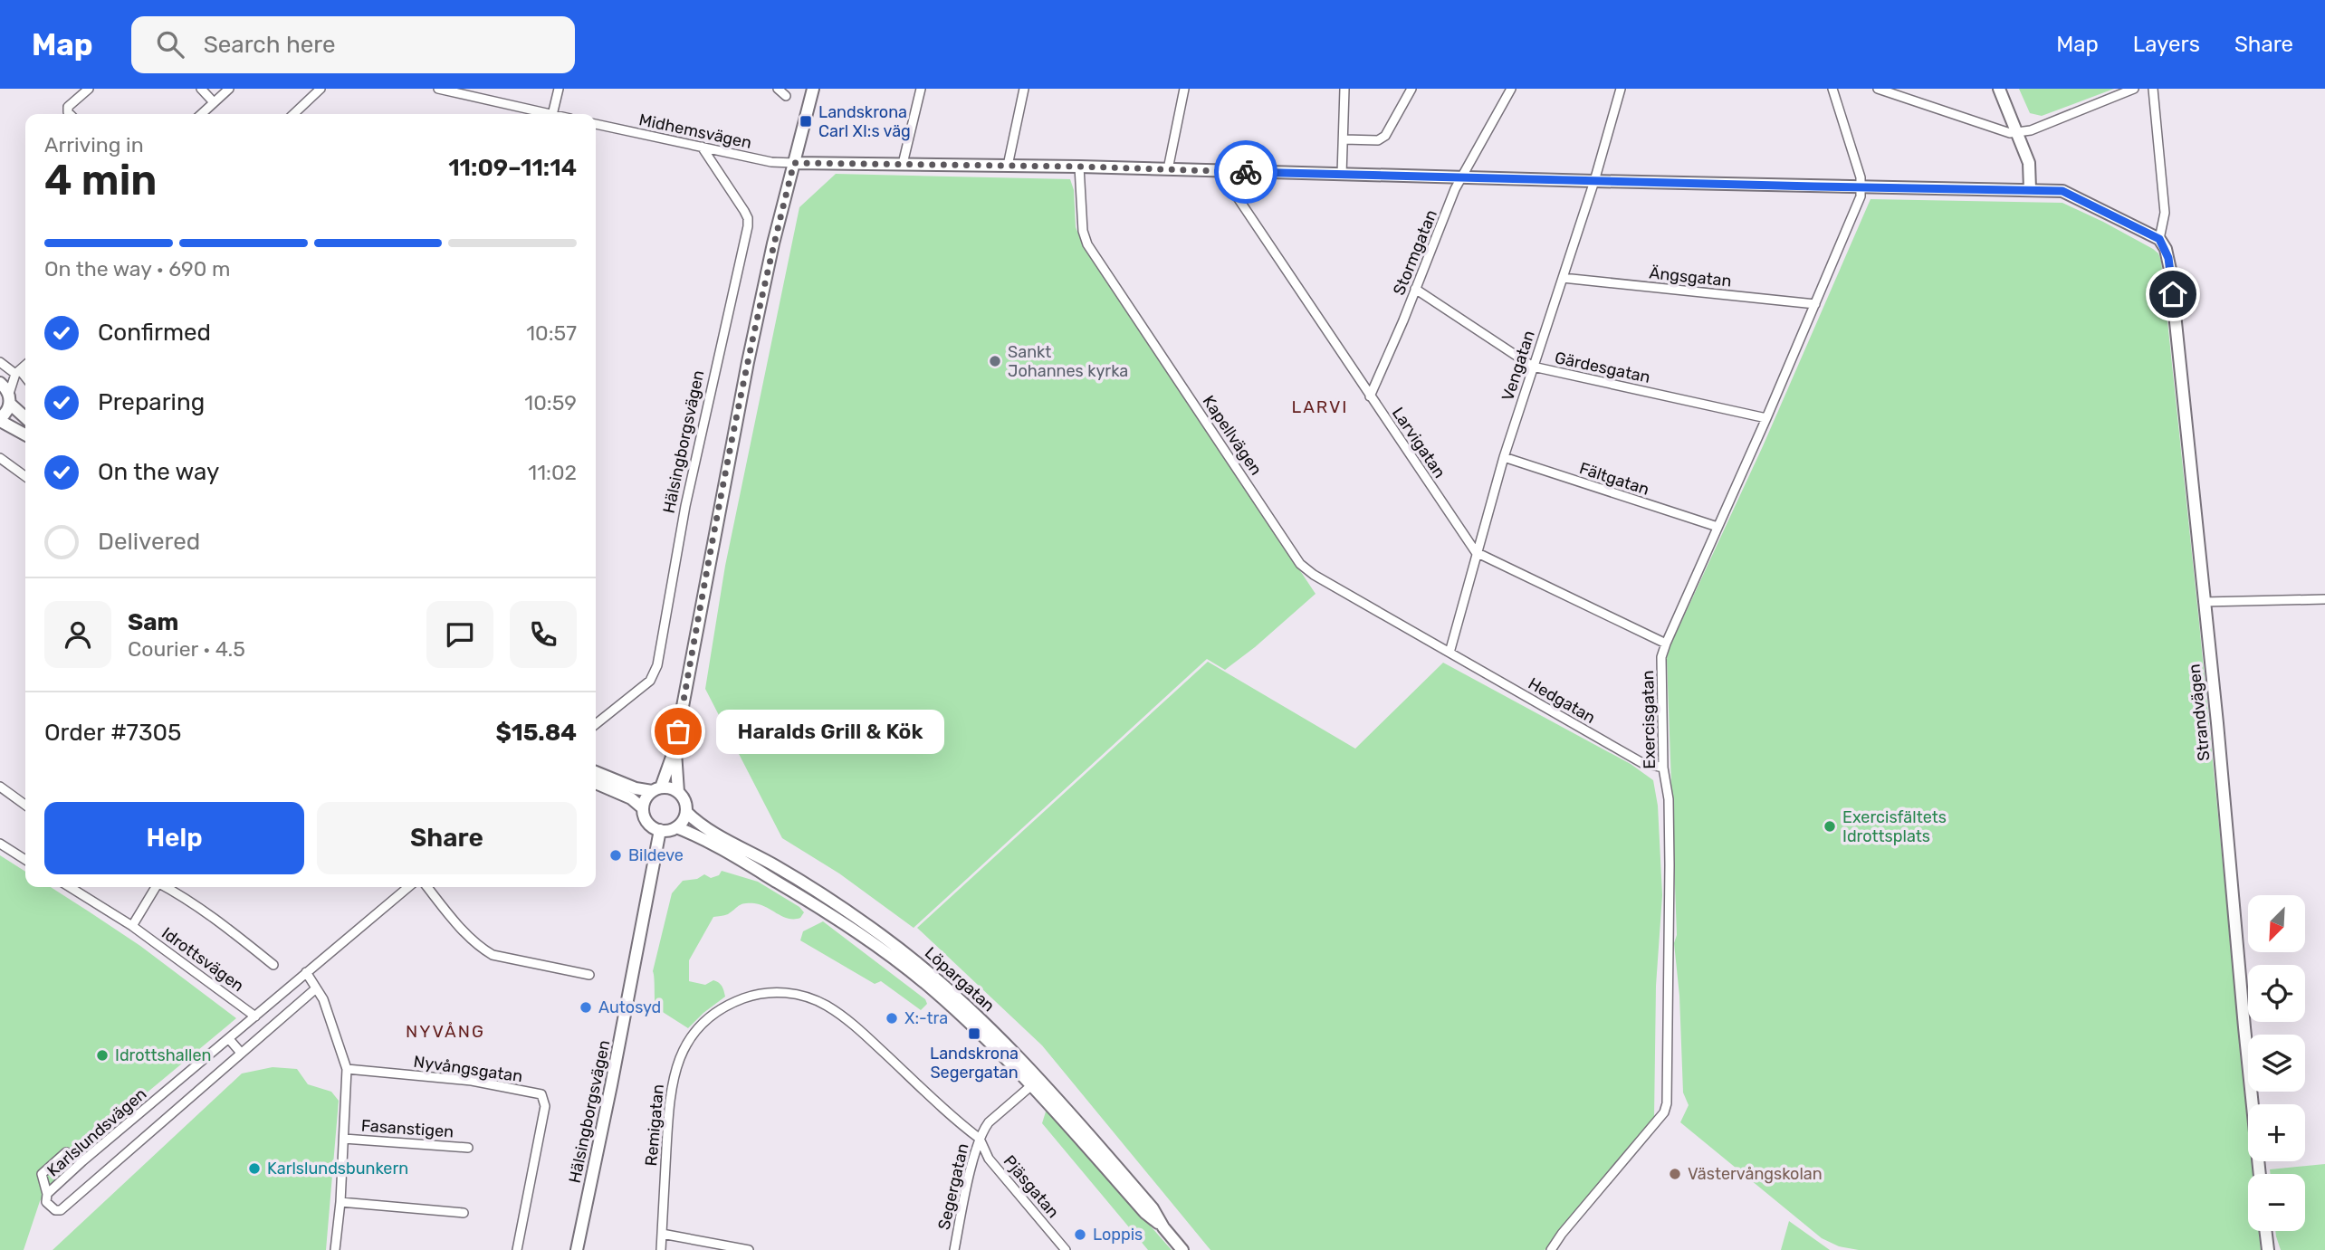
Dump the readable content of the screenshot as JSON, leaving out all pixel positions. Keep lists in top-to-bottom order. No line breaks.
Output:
{"streets":{"street":["Midhemsvägen","Stormgatan","Ängsgatan","Vengatan","Gärdesgatan","Kapellvägen","Hälsingborgsvägen","Larvigatan","Fältgatan","Hedgatan","Strandvägen","Exercisgatan","Idrottsvägen","Löpargatan","Nyvångsgatan","Remigatan","Fasanstigen","Karlslundsvägen","Segergatan","Pjäsgatan"]},"crossings":[["Midhemsvägen","Hälsingborgsvägen"],["Stormgatan","Gärdesgatan"],["Stormgatan","Larvigatan"],["Ängsgatan","Vengatan"],["Ängsgatan","Exercisgatan"],["Vengatan","Gärdesgatan"],["Vengatan","Kapellvägen"],["Vengatan","Larvigatan"],["Vengatan","Fältgatan"],["Vengatan","Hedgatan"],["Gärdesgatan","Exercisgatan"],["Kapellvägen","Hedgatan"],["Hälsingborgsvägen","Löpargatan"],["Fältgatan","Exercisgatan"],["Hedgatan","Exercisgatan"],["Idrottsvägen","Karlslundsvägen"],["Löpargatan","Segergatan"],["Remigatan","Segergatan"],["Remigatan","Pjäsgatan"],["Segergatan","Pjäsgatan"]],"districts":["LARVI","NYVÅNG"],"places":{"transit":["Landskrona Carl XI:s väg","Landskrona Segergatan"],"other":["Sankt Johannes kyrka","Haralds Grill & Kök","Exercisfältets Idrottsplats","Bildeve","Autosyd","X:-tra","Idrottshallen","Karlslundsbunkern","Västervångskolan","Loppis"]},"north":"bottom left","page":{"header":"Map","search":"Search here","nav":["Map","Layers","Share"],"heading":["4 min","Arriving in","11:09–11:14"],"panel":["Sam","Courier · 4.5","Order #7305","$15.84"],"bar":"On the way · 690 m","list":[["Confirmed","10:57"],["Preparing","10:59"],["On the way","11:02"],"Delivered"],"bubble":"Haralds Grill & Kök","buttons":["Help","Share"],"map_buttons":["+","−"]}}
